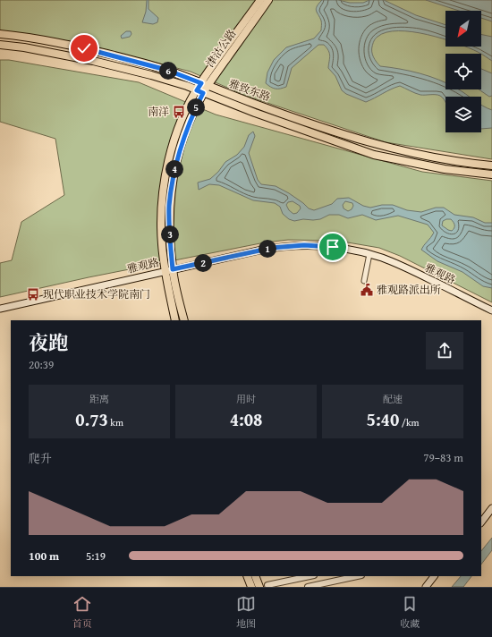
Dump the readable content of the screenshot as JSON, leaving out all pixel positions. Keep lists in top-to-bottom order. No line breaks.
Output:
{"streets":{"main road":["津沽公路","雅致东路","雅观路"]},"crossings":[["津沽公路","雅致东路"],["津沽公路","雅观路"]],"places":{"bus stop":["南洋","现代职业技术学院南门"],"public building":["雅观路派出所"]},"north":"bottom left","page":{"pins":["6","5","4","3","1","2"],"heading":["夜跑","20:39"],"stats":[["距离","0.73 km"],["用时","4:08"],["配速","5:40 /km"]],"chart":["爬升","79–83 m"],"list":[{"name":"100 m","note":"5:19"}],"tabs":["首页","地图","收藏"]}}
